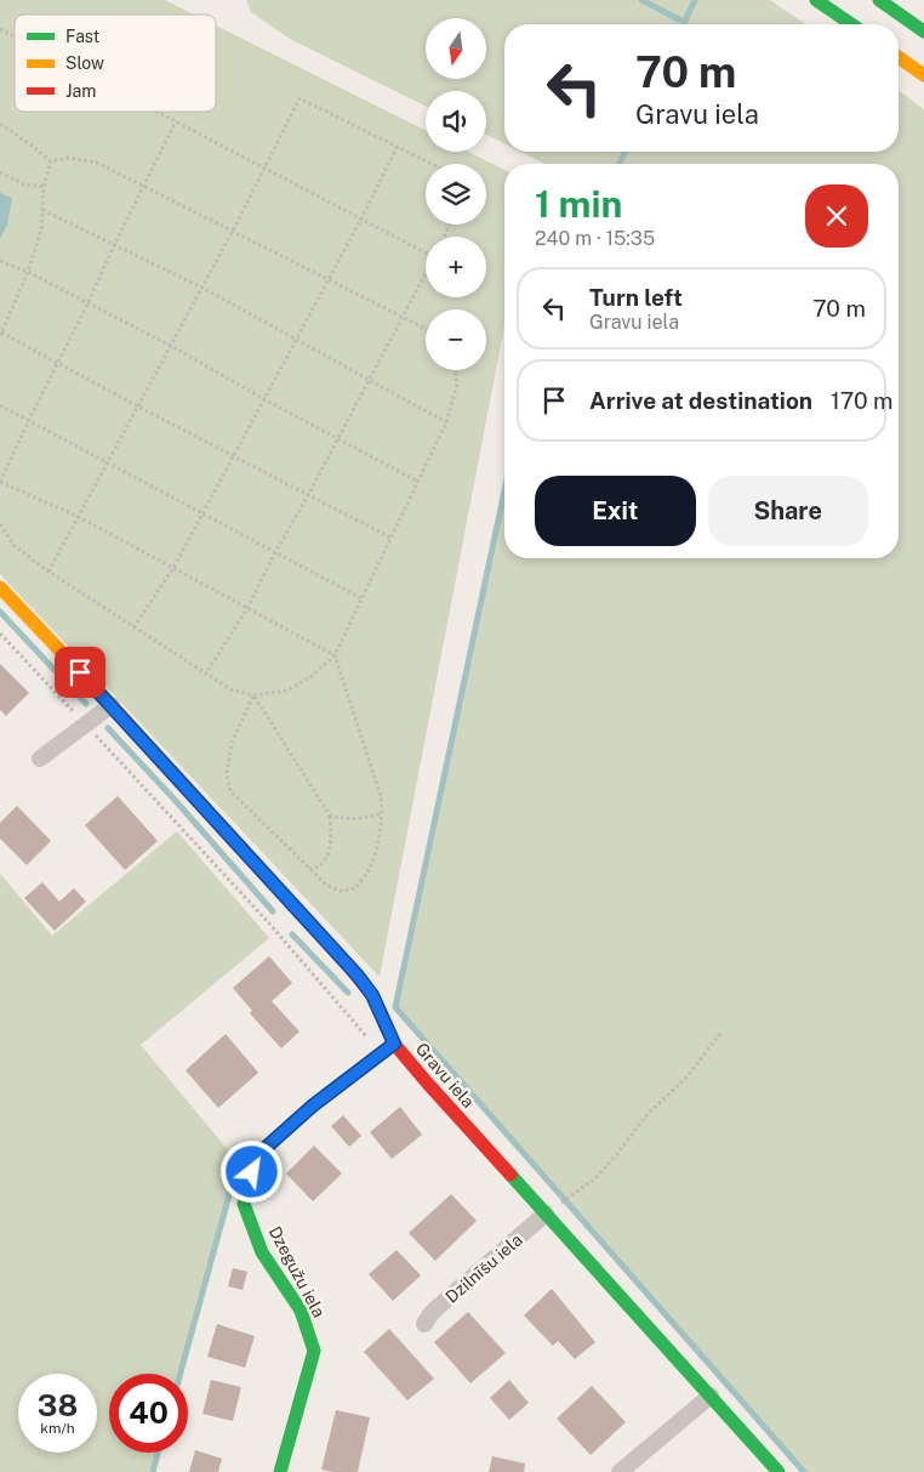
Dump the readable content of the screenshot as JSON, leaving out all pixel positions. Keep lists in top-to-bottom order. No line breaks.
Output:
{"streets":{"main road":["Gravu iela","Dzegužu iela"],"street":["Dzilnīšu iela"]},"crossings":[["Gravu iela","Dzilnīšu iela"],["Gravu iela","Dzegužu iela"]],"legend":["Fast","Slow","Jam"],"north":"bottom","page":{"map_buttons":["+","−"],"turn":["70 m","Gravu iela"],"heading":["1 min","240 m · 15:35"],"list":[{"name":"Turn left","note":"Gravu iela","value":"70 m"},{"name":"Arrive at destination","value":"170 m"}],"buttons":["Exit","Share"],"speed":"38 km/h","limit":"40"}}
